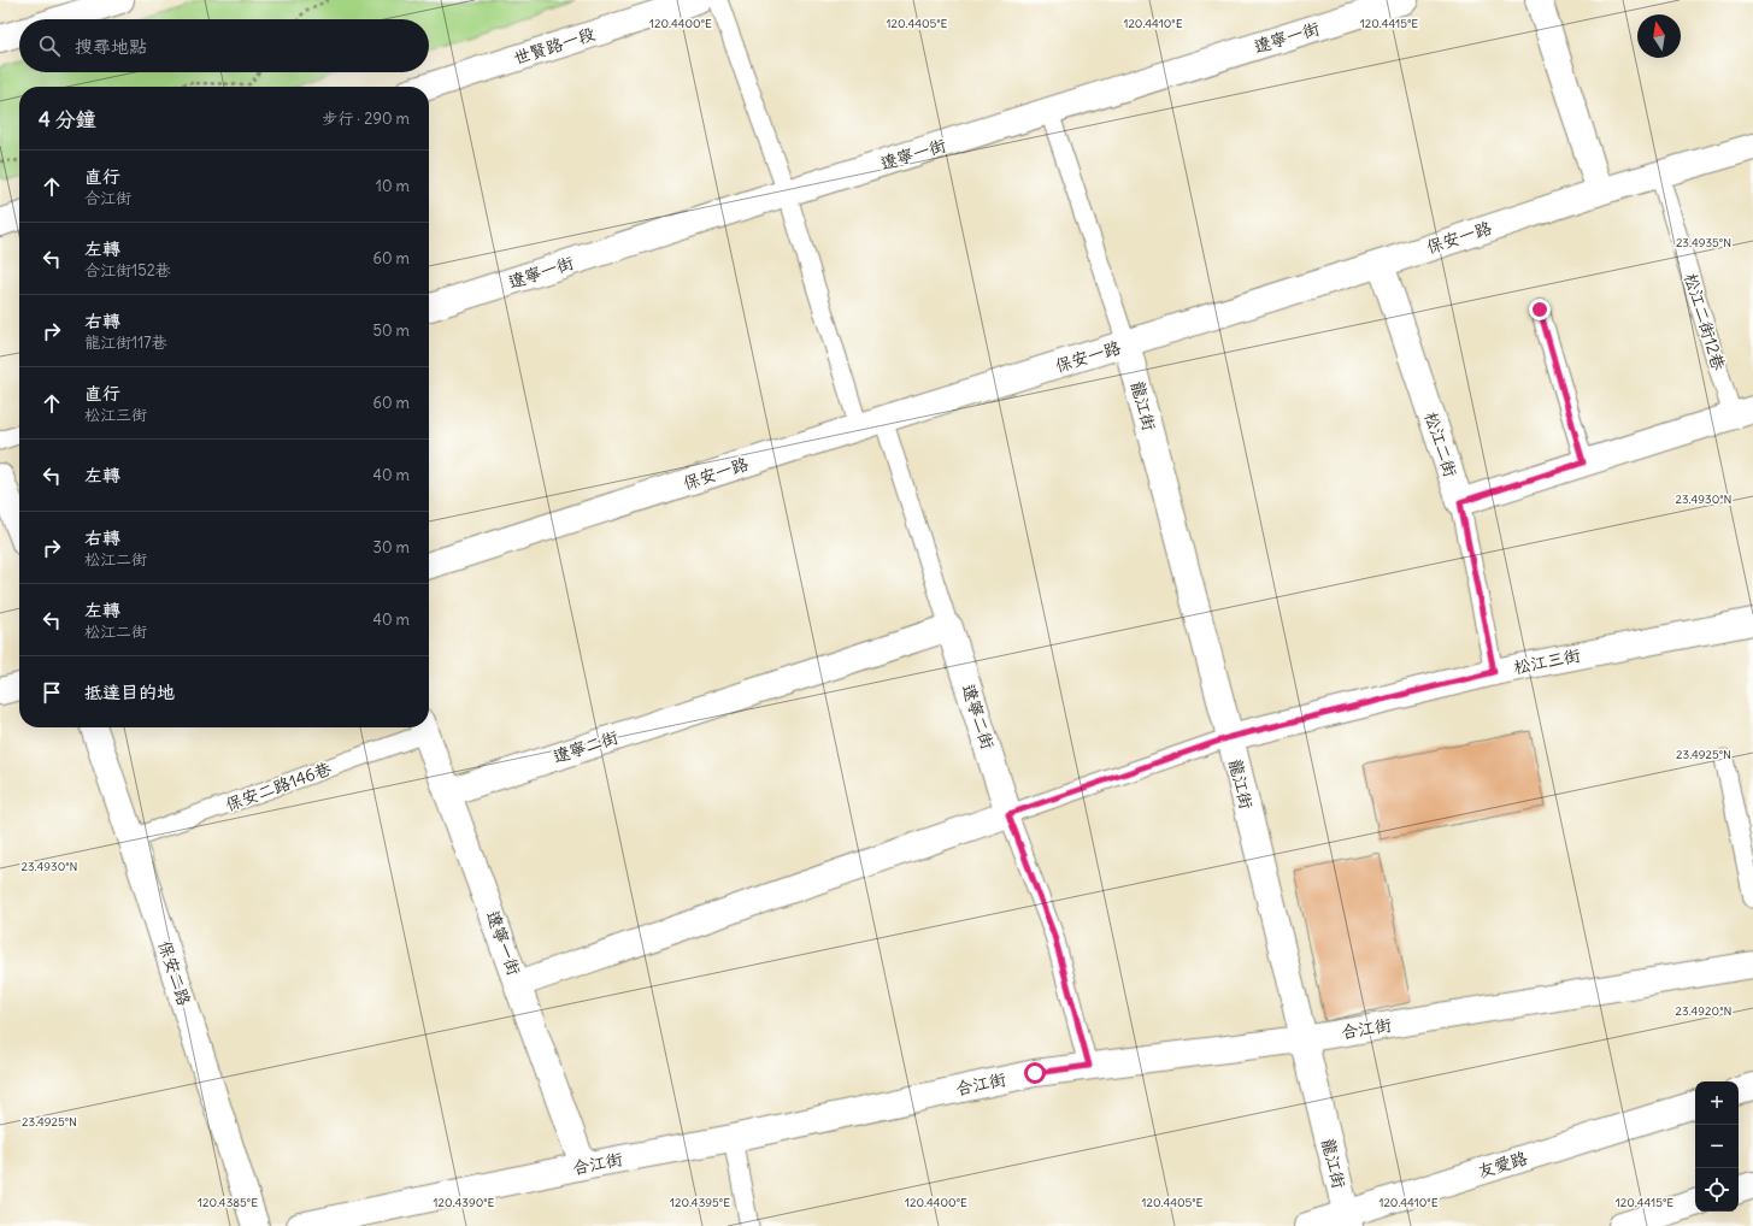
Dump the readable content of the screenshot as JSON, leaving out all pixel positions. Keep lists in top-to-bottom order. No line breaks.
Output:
{"streets":{"street":["遼寧一街","世賢路一段","保安一路","龍江街","松江二街","松江三街","遼寧二街","保安二路","合江街","友愛路"],"lane":["松江二街12巷","保安二路146巷"]},"crossings":[["遼寧一街","遼寧二街"],["遼寧一街","保安二路146巷"],["遼寧一街","合江街"],["保安一路","松江二街12巷"],["保安一路","龍江街"],["保安一路","松江二街"],["龍江街","松江三街"],["龍江街","合江街"],["龍江街","友愛路"],["保安二路146巷","保安二路"]],"north":"top","page":{"search":"搜尋地點","heading":["4 分鐘","步行 · 290 m"],"list":[["直行","合江街","10 m"],["左轉","合江街152巷","60 m"],["右轉","龍江街117巷","50 m"],["直行","松江三街","60 m"],["左轉","40 m"],["右轉","松江二街","30 m"],["左轉","松江二街","40 m"],"抵達目的地"],"map_buttons":["+","−"]},"coordinates":["120.4400°E","120.4405°E","120.4410°E","120.4415°E","23.4935°N","23.4930°N","23.4925°N","23.4920°N","120.4385°E","120.4390°E","120.4395°E"]}
